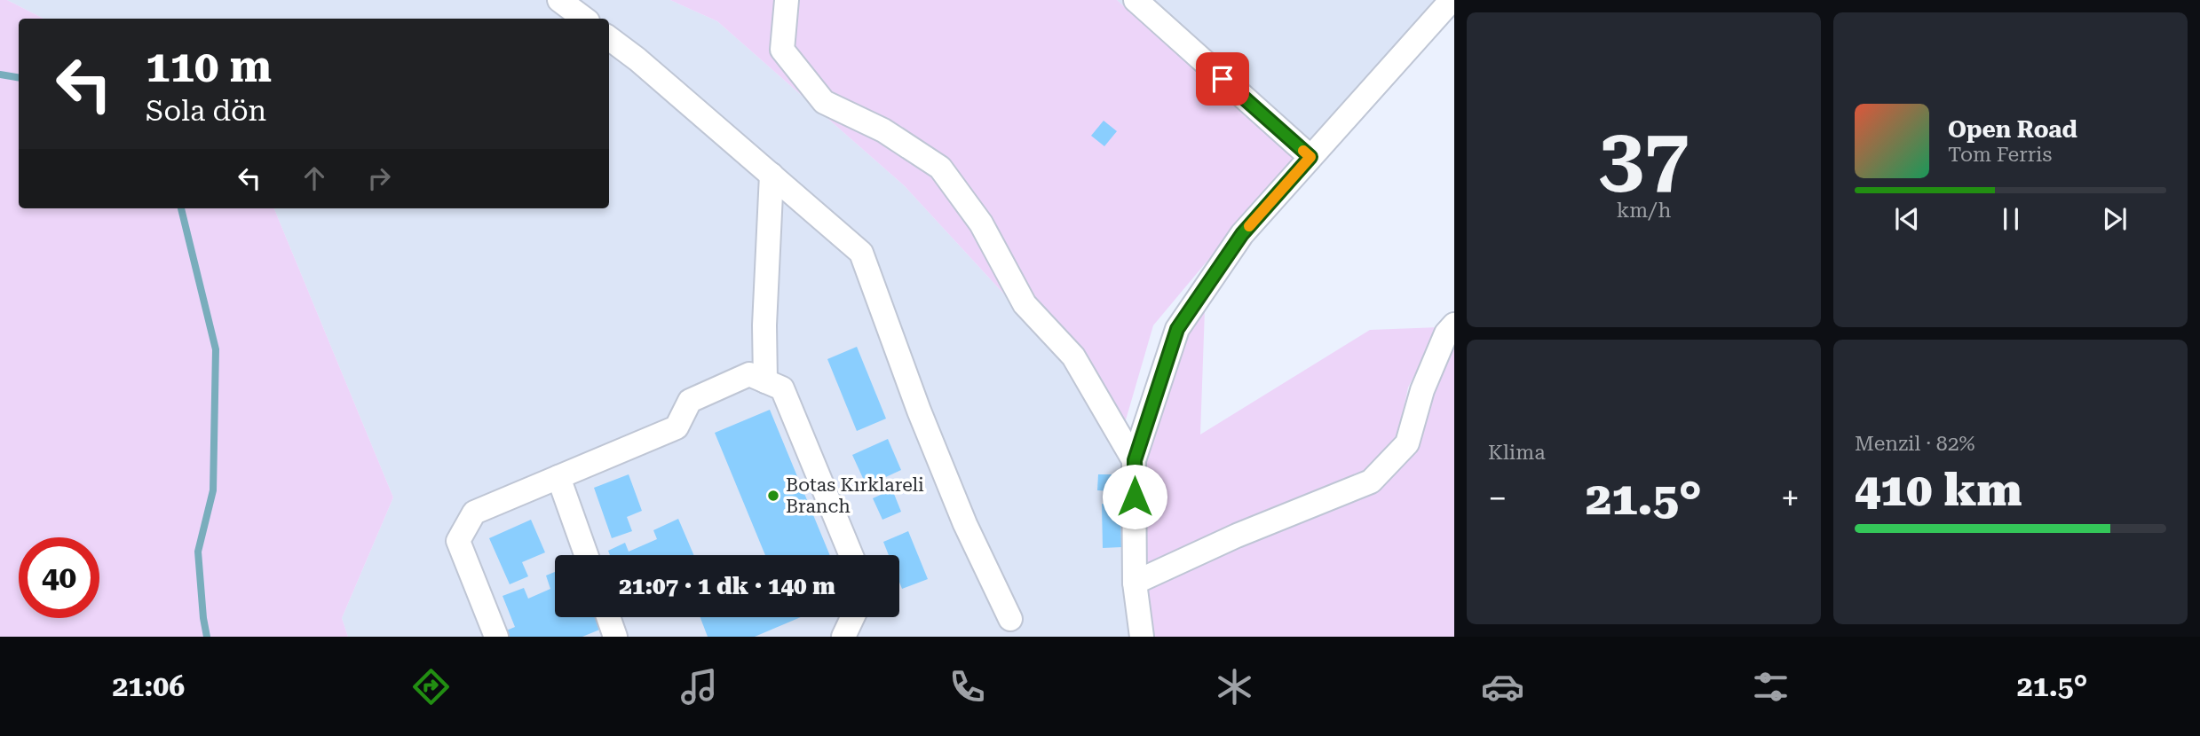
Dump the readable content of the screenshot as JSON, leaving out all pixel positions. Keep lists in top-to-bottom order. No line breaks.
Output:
{"places":["Botas Kırklareli Branch"],"page":{"tile":[["37","km/h"],"Klima",["Menzil · 82%","410 km"]],"turn":["110 m","Sola dön"],"song":["Open Road","Tom Ferris"],"heat":["−","21.5°","+"],"limit":"40","trip":"21:07 · 1 dk · 140 m","tabs":["21:06","21.5°"]}}
